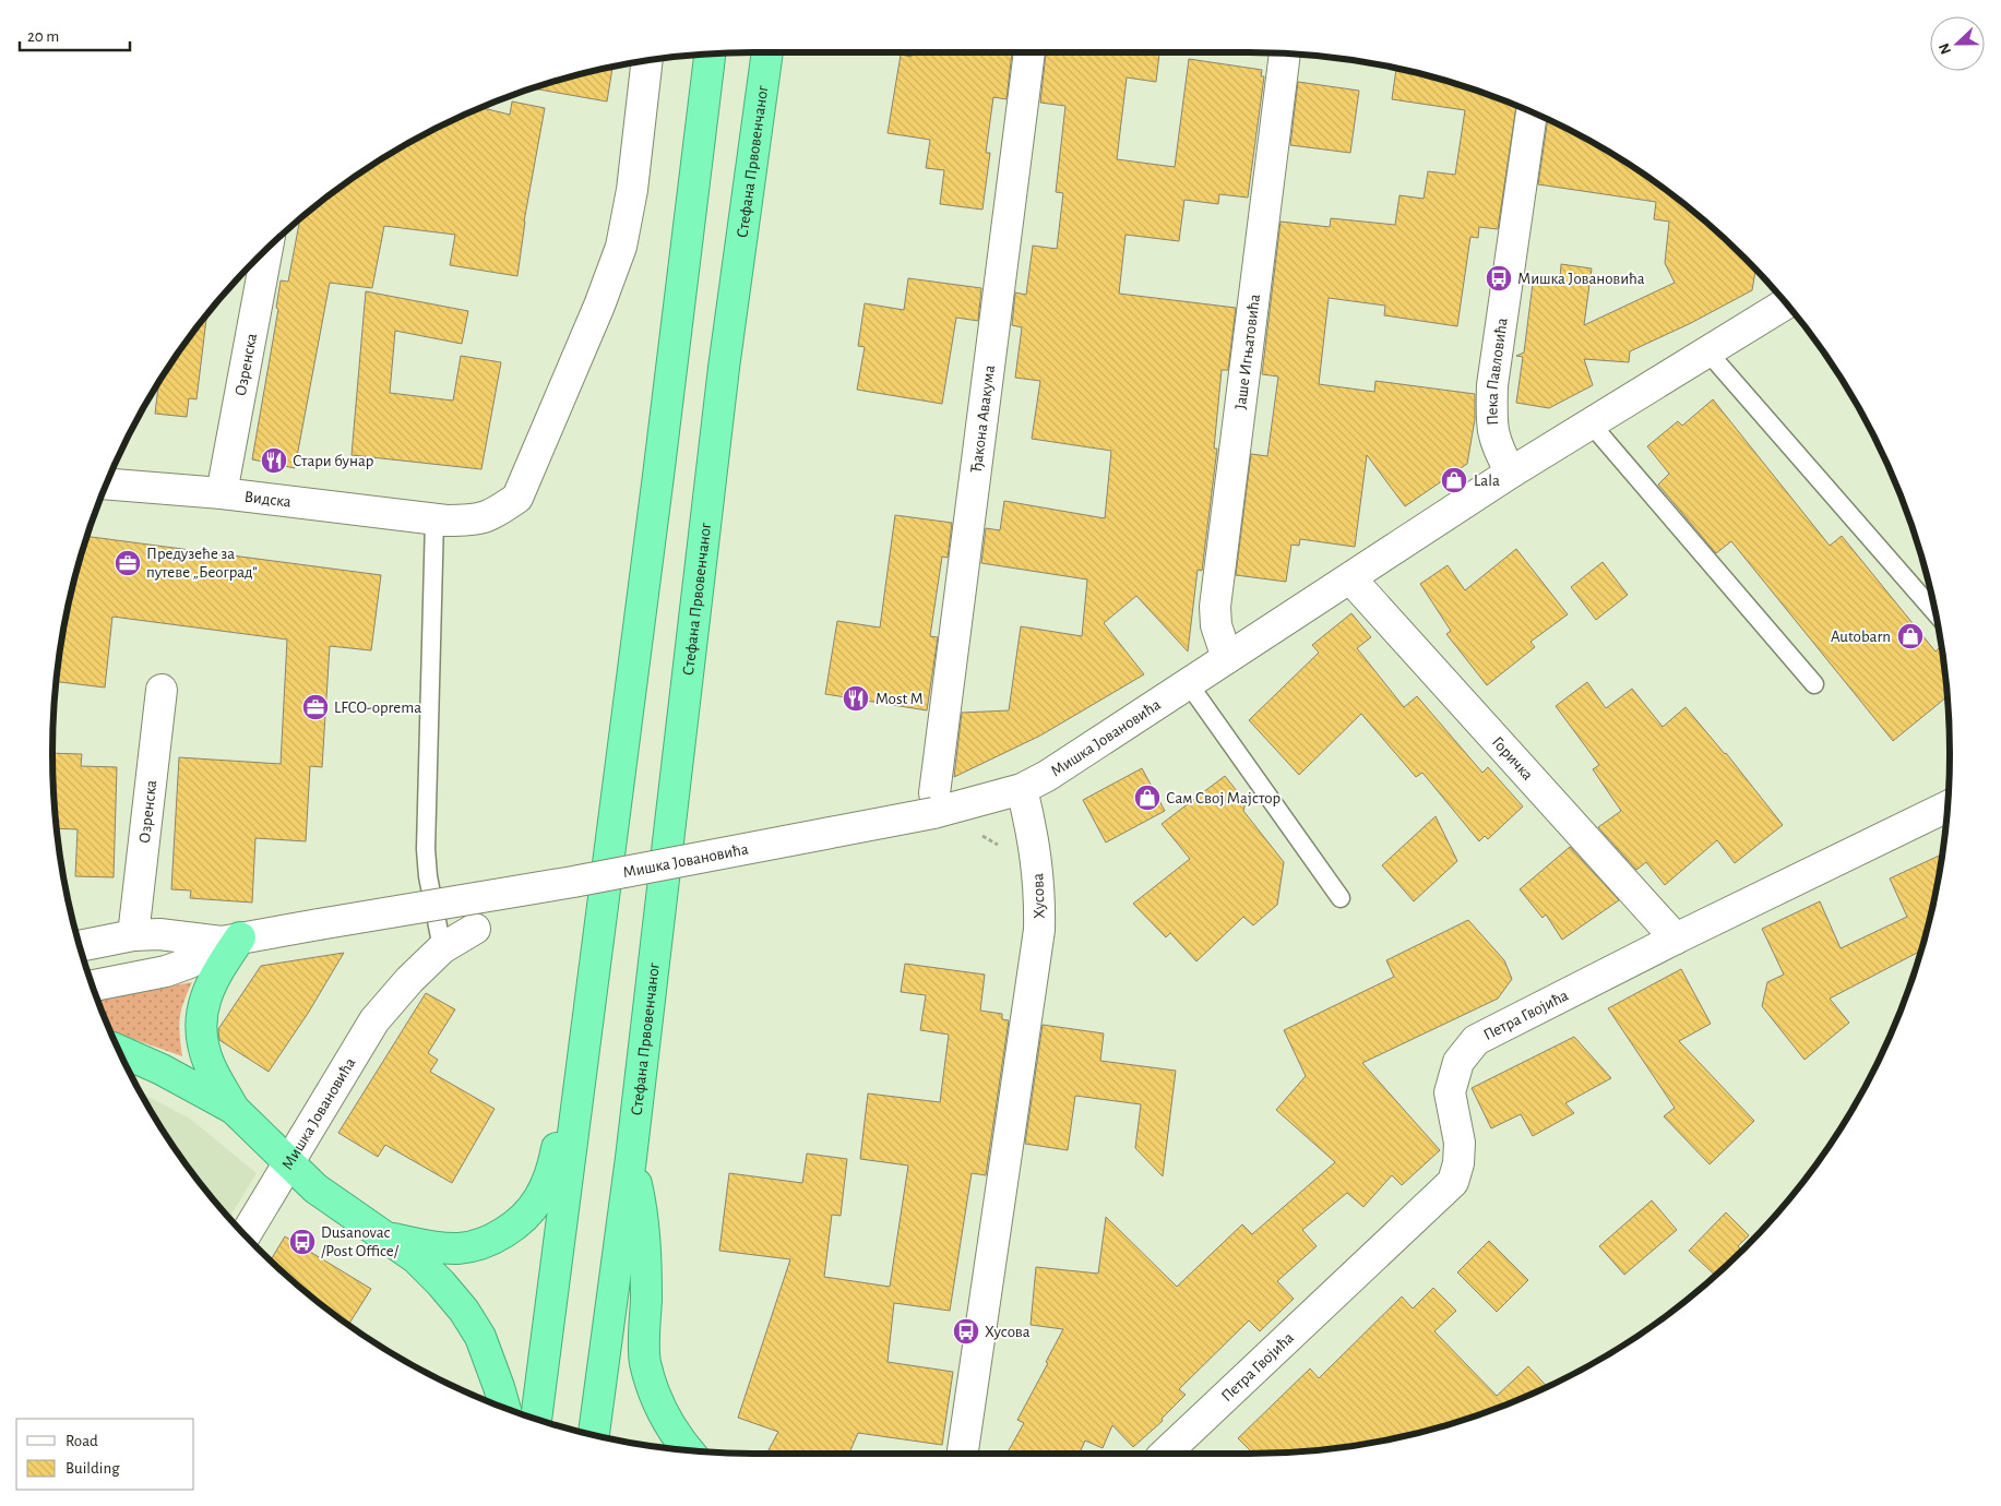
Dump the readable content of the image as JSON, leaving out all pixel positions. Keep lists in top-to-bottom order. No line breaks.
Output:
{"streets":{"highway":["Стефана Првовенчаног"],"street":["Јаше Игњатовића","Озренска","Пека Павловића","Ђакона Авакума","Видска","Мишка Јовановића","Горичка","Хусова","Петра Гвојића"]},"crossings":[["Јаше Игњатовића","Мишка Јовановића"],["Озренска","Видска"],["Пека Павловића","Мишка Јовановића"],["Ђакона Авакума","Мишка Јовановића"],["Мишка Јовановића","Горичка"],["Мишка Јовановића","Хусова"],["Горичка","Петра Гвојића"]],"places":{"bus stop":["Мишка Јовановића","Dusanovac /Post Office/","Хусова"],"restaurant":["Стари бунар","Most M"],"shop":["Lala","Autobarn","Сам Свој Мајстор"],"office":["Предузеће за путеве „Београд”","LFCO-oprema"]},"legend":["Road","Building"],"scale_bar":"20 m","north":"left"}
